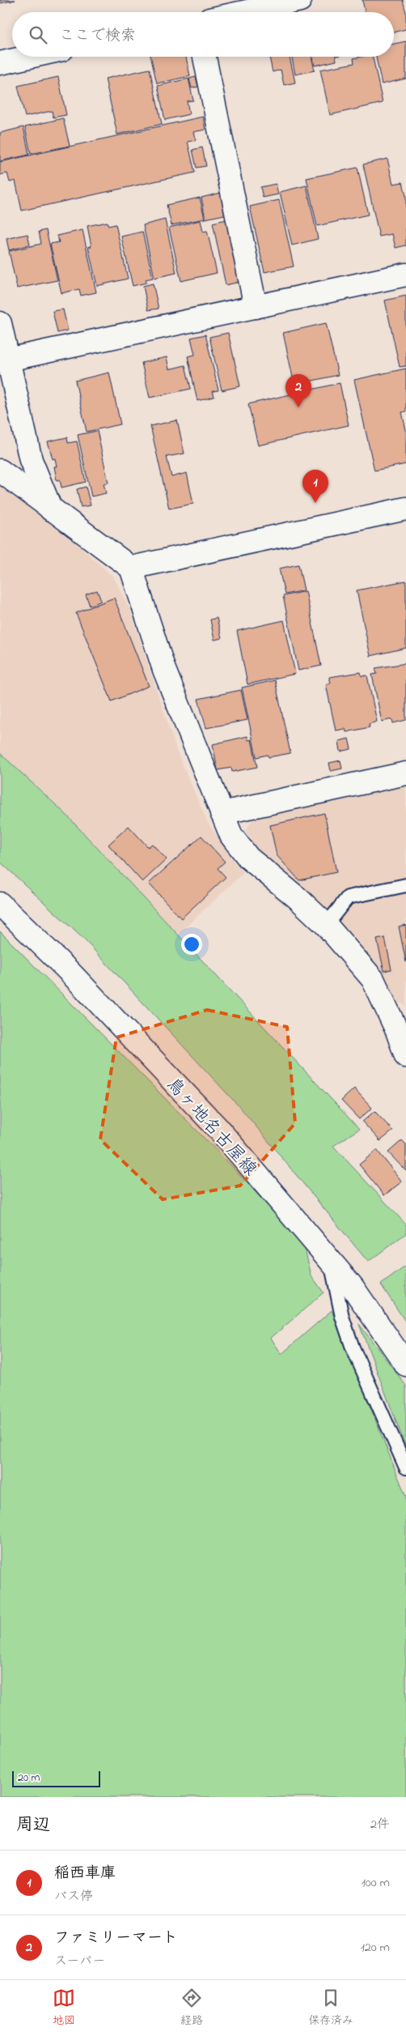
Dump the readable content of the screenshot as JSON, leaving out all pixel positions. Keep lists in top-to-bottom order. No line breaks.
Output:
{"streets":{"street":["鳥ヶ地名古屋線"]},"scale_bar":"20 m","page":{"search":"ここで検索","pins":["2","1"],"scale":"20 m","heading":["周辺","2件"],"list":[{"mark":"1","name":"稲西車庫","note":"バス停","value":"100 m"},{"mark":"2","name":"ファミリーマート","note":"スーパー","value":"120 m"}],"nav":["地図","経路","保存済み"]}}
